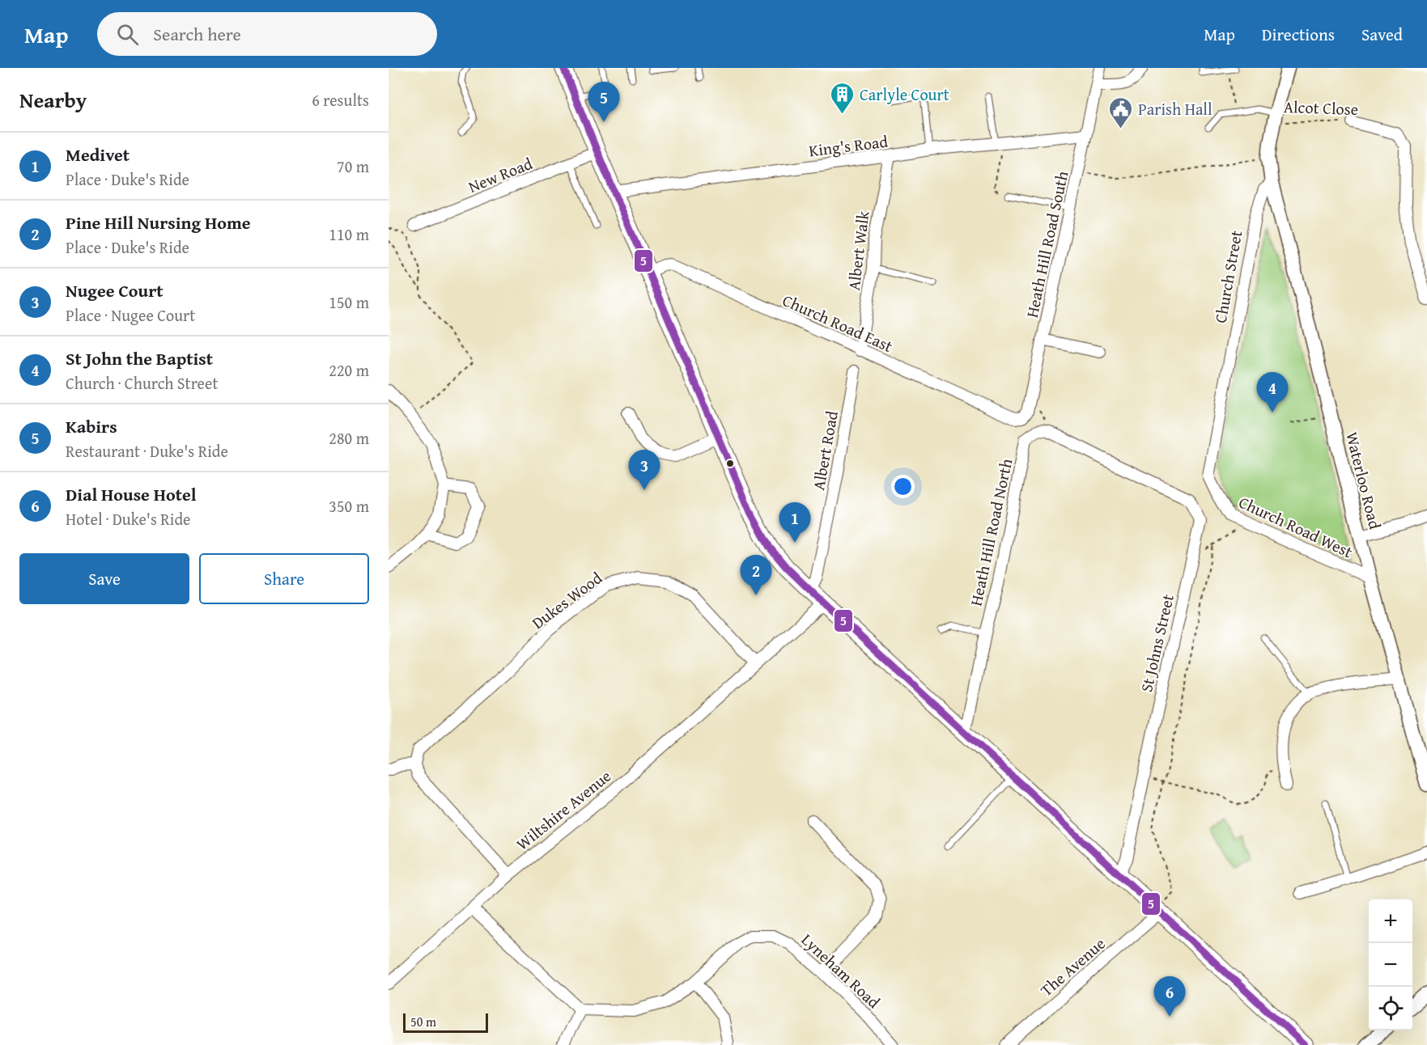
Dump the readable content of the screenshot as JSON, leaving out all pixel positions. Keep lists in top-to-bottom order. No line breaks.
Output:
{"streets":{"street":["Alcot Close","King's Road","New Road","Heath Hill Road South","Albert Walk","Church Street","Church Road East","Albert Road","Waterloo Road","Church Road West","Heath Hill Road North","Dukes Wood","St Johns Street","Wiltshire Avenue","The Avenue","Lyneham Road"]},"crossings":[["King's Road","Heath Hill Road South"],["King's Road","Albert Walk"],["Heath Hill Road South","Church Road East"],["Albert Walk","Church Road East"],["Church Street","Waterloo Road"],["Church Street","Church Road West"],["Waterloo Road","Church Road West"],["Heath Hill Road North","St Johns Street"],["Dukes Wood","Wiltshire Avenue"]],"places":{"building":["Carlyle Court"],"public building":["Parish Hall"]},"lines":["transit line 5"],"scale_bar":"50 m","page":{"header":"Map","search":"Search here","nav":["Map","Directions","Saved"],"heading":["Nearby","6 results"],"pins":["5","4","3","1","2","6"],"list":[{"mark":"1","name":"Medivet","note":"Place · Duke's Ride","value":"70 m"},{"mark":"2","name":"Pine Hill Nursing Home","note":"Place · Duke's Ride","value":"110 m"},{"mark":"3","name":"Nugee Court","note":"Place · Nugee Court","value":"150 m"},{"mark":"4","name":"St John the Baptist","note":"Church · Church Street","value":"220 m"},{"mark":"5","name":"Kabirs","note":"Restaurant · Duke's Ride","value":"280 m"},{"mark":"6","name":"Dial House Hotel","note":"Hotel · Duke's Ride","value":"350 m"}],"buttons":["Save","Share"],"map_buttons":["+","−"],"scale":"50 m"}}
